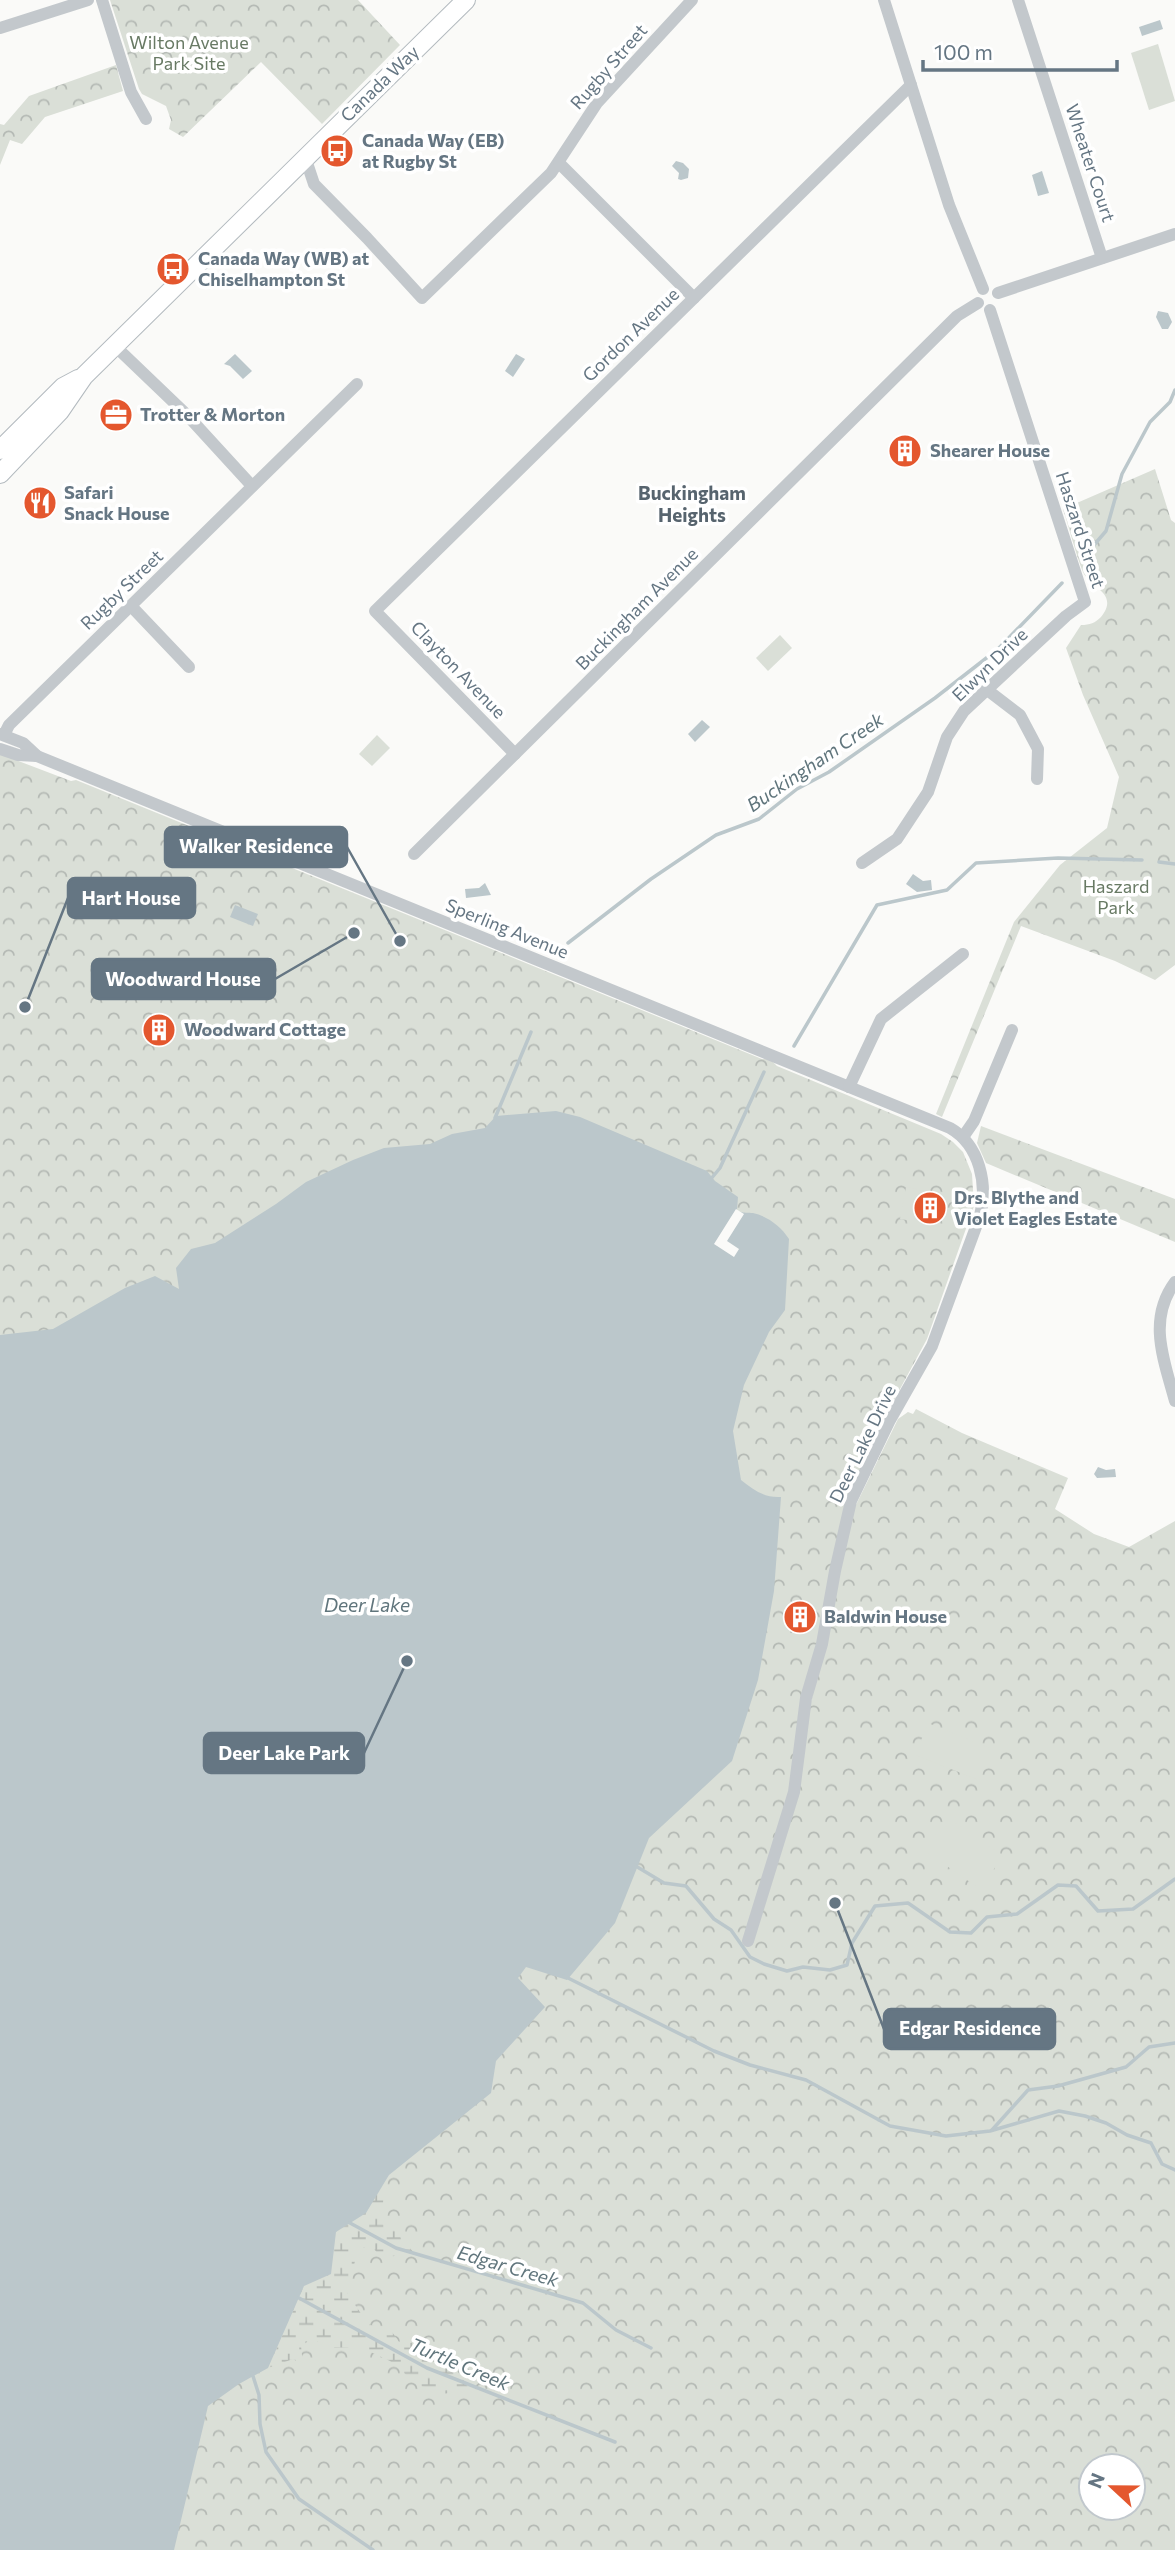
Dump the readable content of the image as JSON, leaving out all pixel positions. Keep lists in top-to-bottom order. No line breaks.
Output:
{"streets":{"main road":["Canada Way"],"street":["Rugby Street","Wheater Court","Gordon Avenue","Haszard Street","Buckingham Avenue","Elwyn Drive","Clayton Avenue","Sperling Avenue","Deer Lake Drive"]},"crossings":[["Rugby Street","Canada Way"],["Rugby Street","Sperling Avenue"],["Gordon Avenue","Clayton Avenue"],["Haszard Street","Buckingham Avenue"],["Haszard Street","Elwyn Drive"],["Buckingham Avenue","Clayton Avenue"],["Sperling Avenue","Deer Lake Drive"]],"districts":["Buckingham Heights"],"water":["Buckingham Creek","Deer Lake","Edgar Creek","Turtle Creek"],"parks":["Wilton Avenue Park Site","Haszard Park"],"places":{"bus stop":["Canada Way (EB) at Rugby St","Canada Way (WB) at Chiselhampton St"],"office":["Trotter & Morton"],"building":["Shearer House","Woodward Cottage","Drs. Blythe and Violet Eagles Estate","Baldwin House"],"restaurant":["Safari Snack House"],"other":["Woodward House","Walker Residence","Hart House","Deer Lake Park","Edgar Residence"]},"scale_bar":"100 m","north":"left"}
